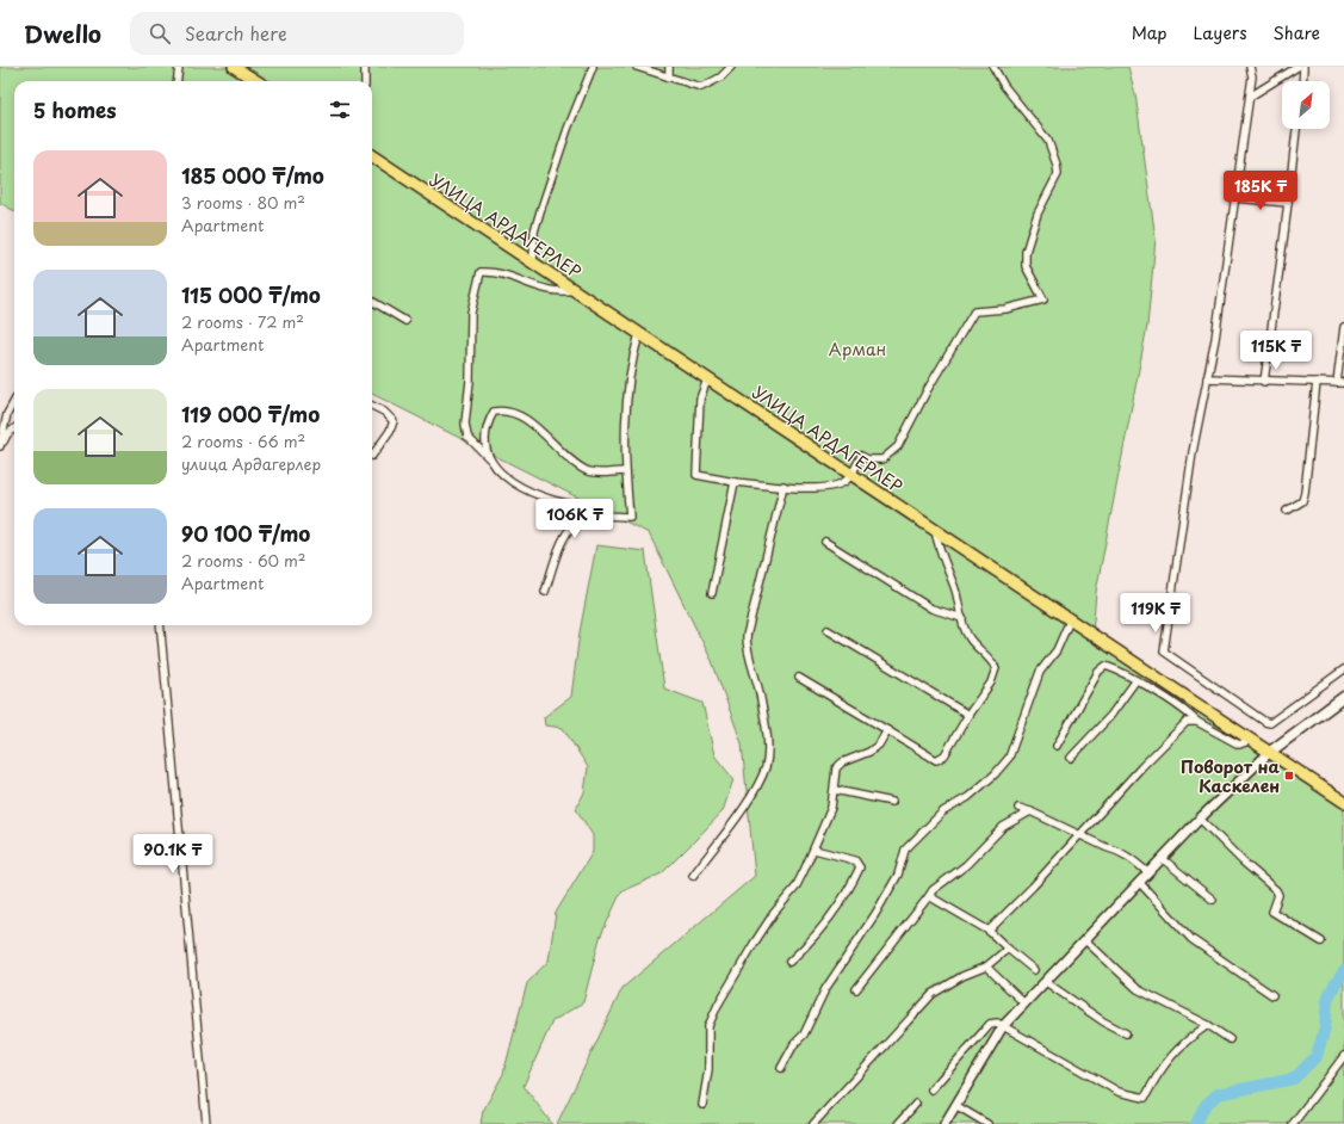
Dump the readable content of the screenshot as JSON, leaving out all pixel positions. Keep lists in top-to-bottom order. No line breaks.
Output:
{"streets":{"main road":["УЛИЦА АРДАГЕРЛЕР"]},"parks":["Арман"],"places":{"transit":["Поворот на Каскелен"]},"north":"top right","page":{"header":"Dwello","search":"Search here","nav":["Map","Layers","Share"],"heading":"5 homes","list":[{"name":"185 000 ₸/mo","note":"3 rooms · 80 m² · Apartment"},{"name":"115 000 ₸/mo","note":"2 rooms · 72 m² · Apartment"},{"name":"119 000 ₸/mo","note":"2 rooms · 66 m² · улица Ардагерлер"},{"name":"90 100 ₸/mo","note":"2 rooms · 60 m² · Apartment"}],"price":["185K ₸","115K ₸","106K ₸","119K ₸","90.1K ₸"]}}
